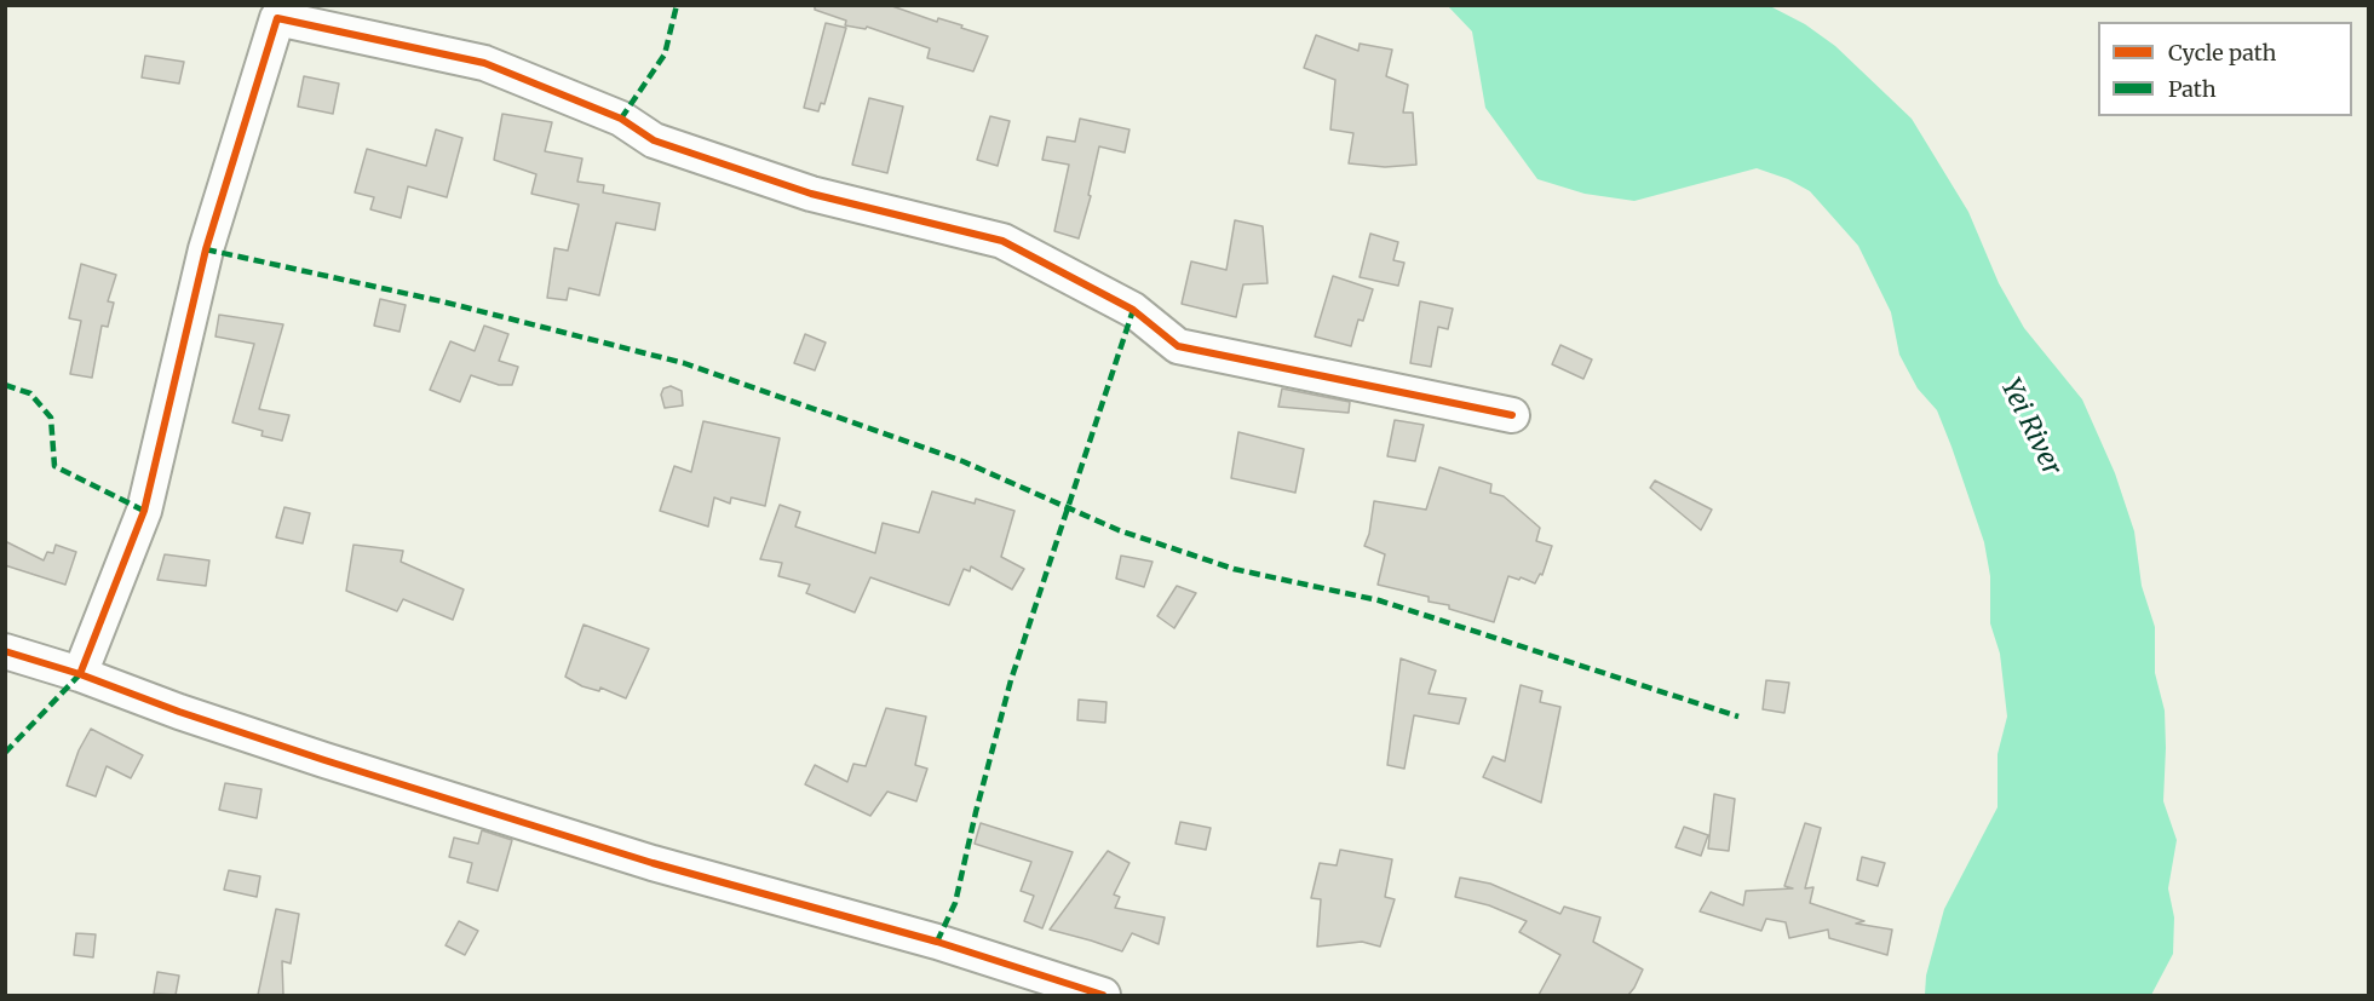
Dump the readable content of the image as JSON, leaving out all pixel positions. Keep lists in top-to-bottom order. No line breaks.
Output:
{"water":["Yei River"],"legend":["Cycle path","Path"]}
